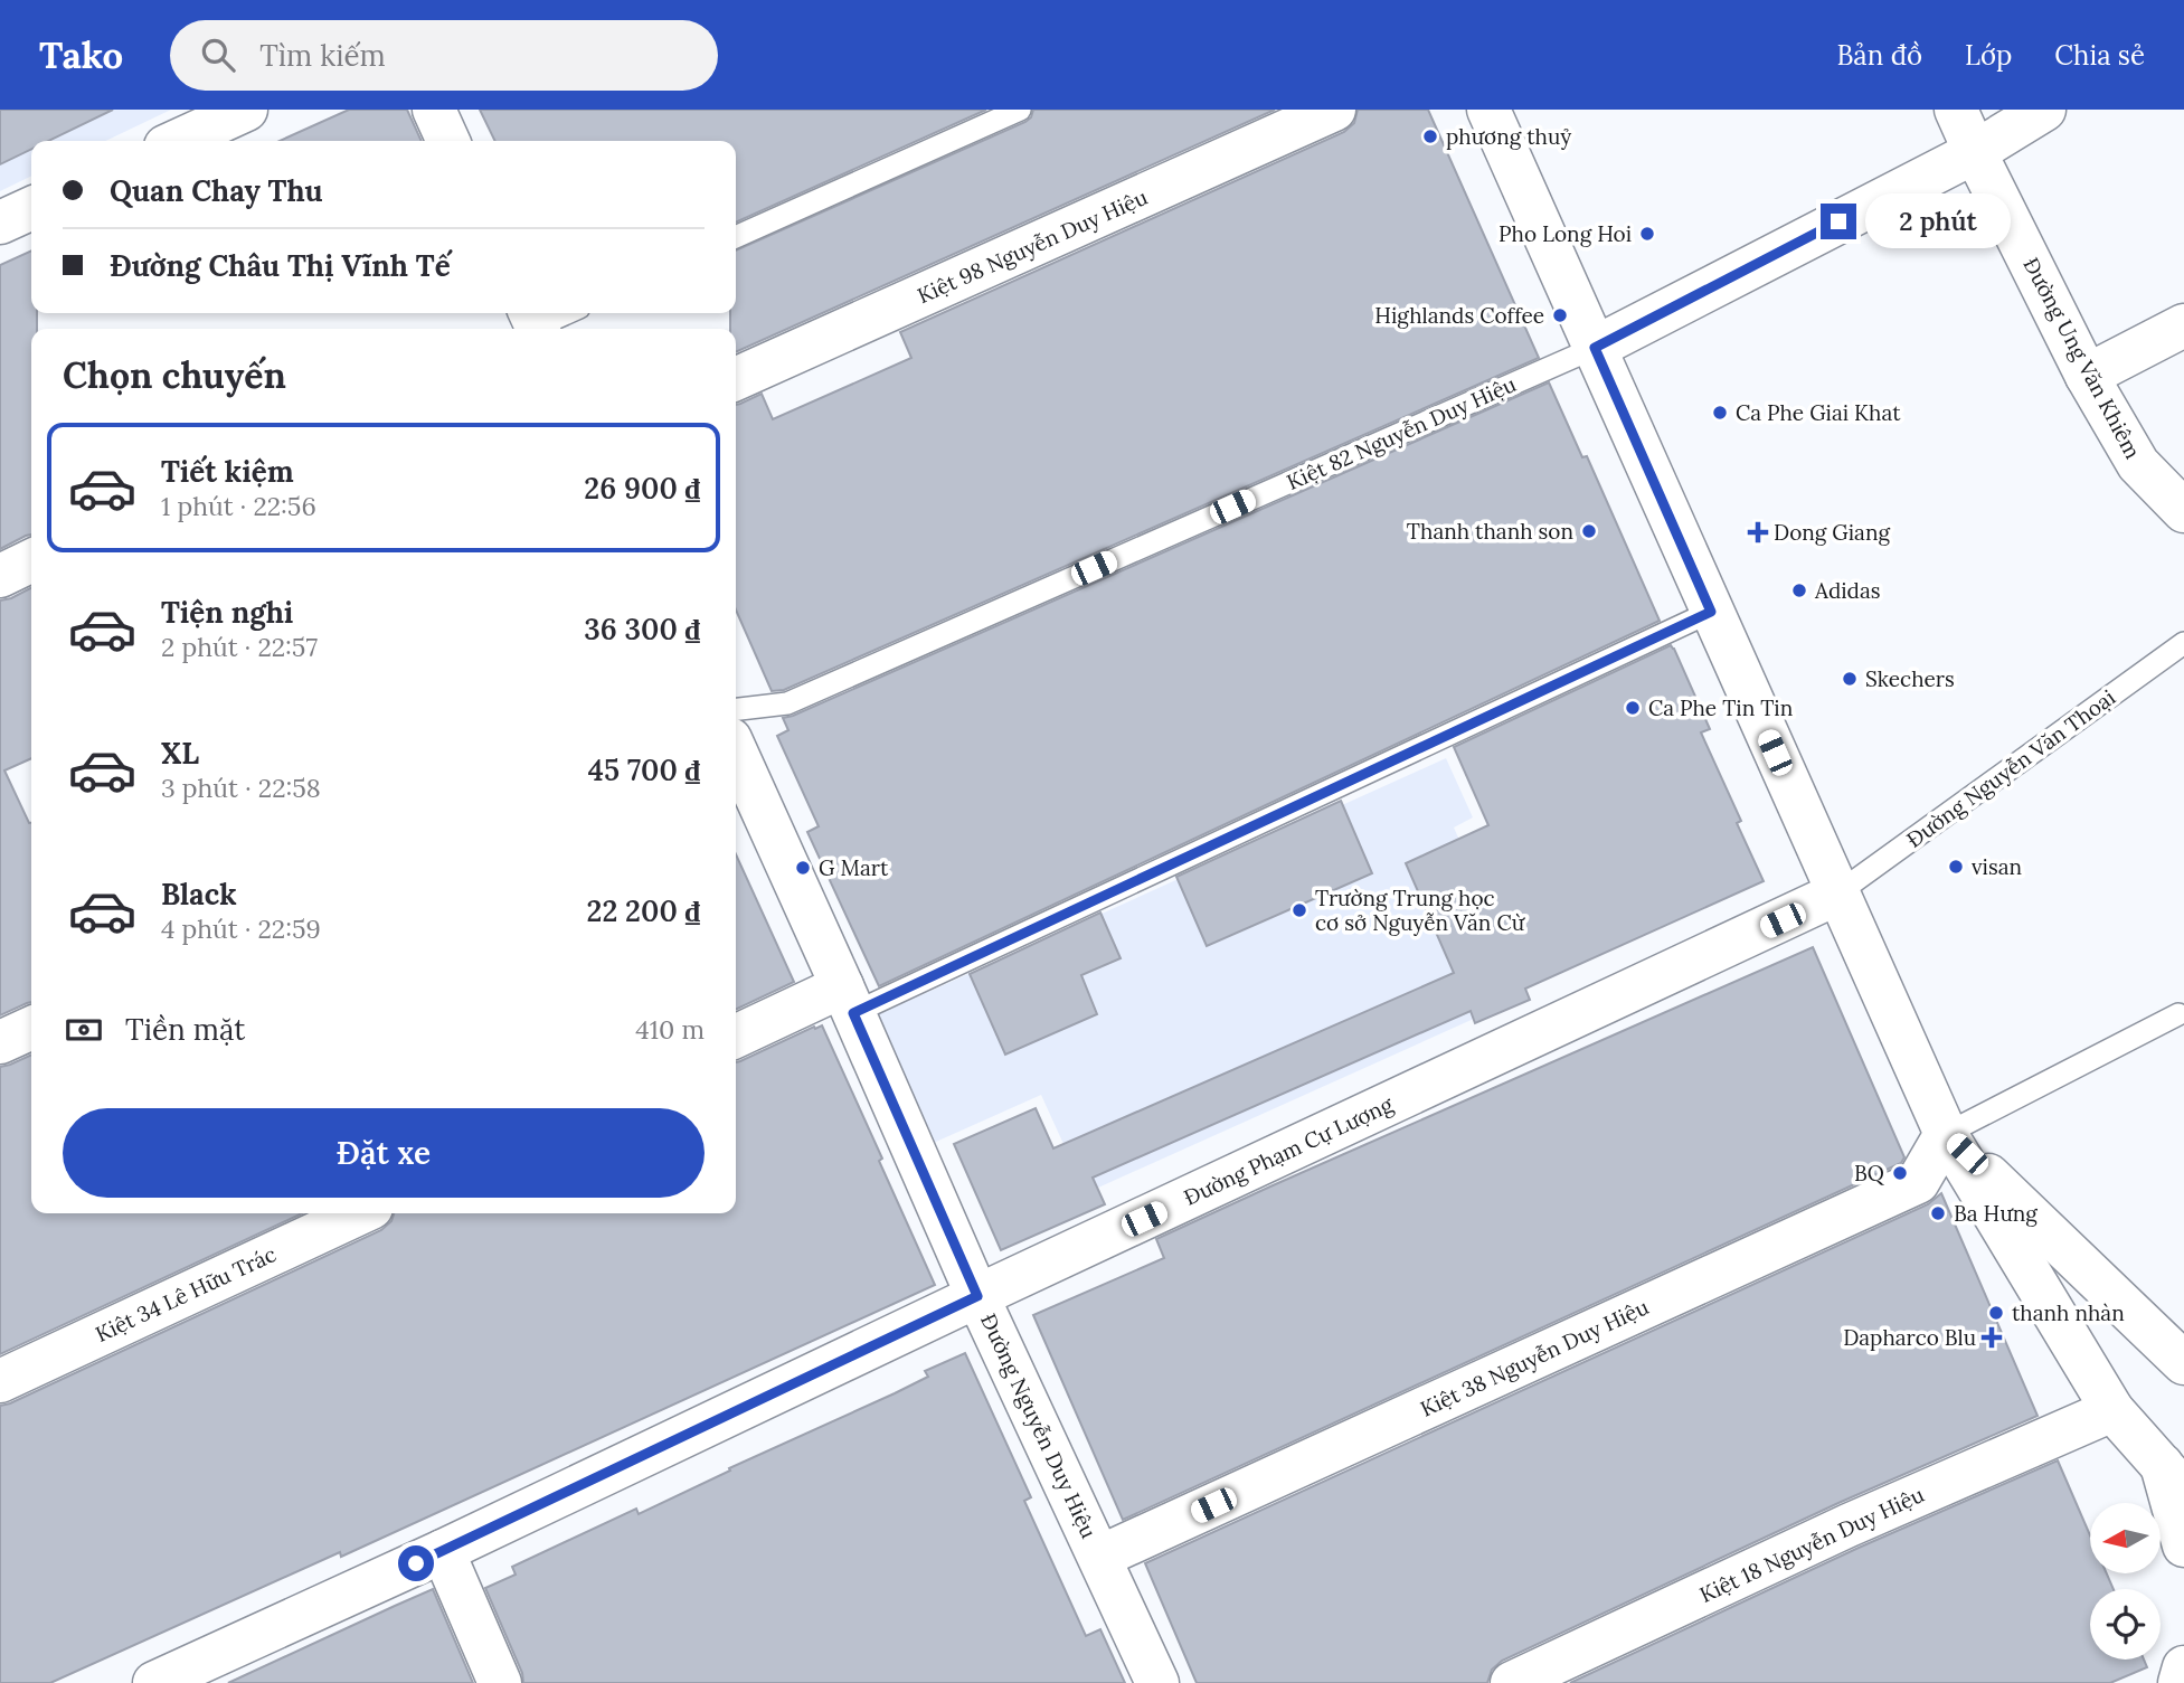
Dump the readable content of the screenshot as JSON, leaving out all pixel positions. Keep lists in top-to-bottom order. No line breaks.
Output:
{"streets":{"street":["Kiệt 98 Nguyễn Duy Hiệu","Đường Ung Văn Khiêm","Đường Phạm Cự Lượng","Kiệt 34 Lê Hữu Trác","Kiệt 38 Nguyễn Duy Hiệu","Đường Nguyễn Duy Hiệu","Kiệt 18 Nguyễn Duy Hiệu"],"lane":["Kiệt 82 Nguyễn Duy Hiệu","Đường Nguyễn Văn Thoại"]},"crossings":[["Đường Nguyễn Văn Thoại","Đường Phạm Cự Lượng"],["Đường Phạm Cự Lượng","Đường Nguyễn Duy Hiệu"],["Kiệt 38 Nguyễn Duy Hiệu","Đường Nguyễn Duy Hiệu"]],"places":{"other":["phương thuỷ","Pho Long Hoi","Highlands Coffee","Ca Phe Giai Khat","Thanh thanh son","Adidas","Skechers","Ca Phe Tin Tin","visan","G Mart","Trường Trung học cơ sở Nguyễn Văn Cừ","BQ","Ba Hưng","thanh nhàn"],"health":["Dong Giang","Dapharco Blu"]},"north":"left","page":{"header":"Tako","search":"Tìm kiếm","nav":["Bản đồ","Lớp","Chia sẻ"],"banner":["Quan Chay Thu","Đường Châu Thị Vĩnh Tế"],"bubble":"2 phút","heading":"Chọn chuyến","list":[{"name":"Tiết kiệm","note":"1 phút · 22:56","value":"26 900 ₫"},{"name":"Tiện nghi","note":"2 phút · 22:57","value":"36 300 ₫"},{"name":"XL","note":"3 phút · 22:58","value":"45 700 ₫"},{"name":"Black","note":"4 phút · 22:59","value":"22 200 ₫"}],"pay":["Tiền mặt","410 m"],"buttons":"Đặt xe"}}
